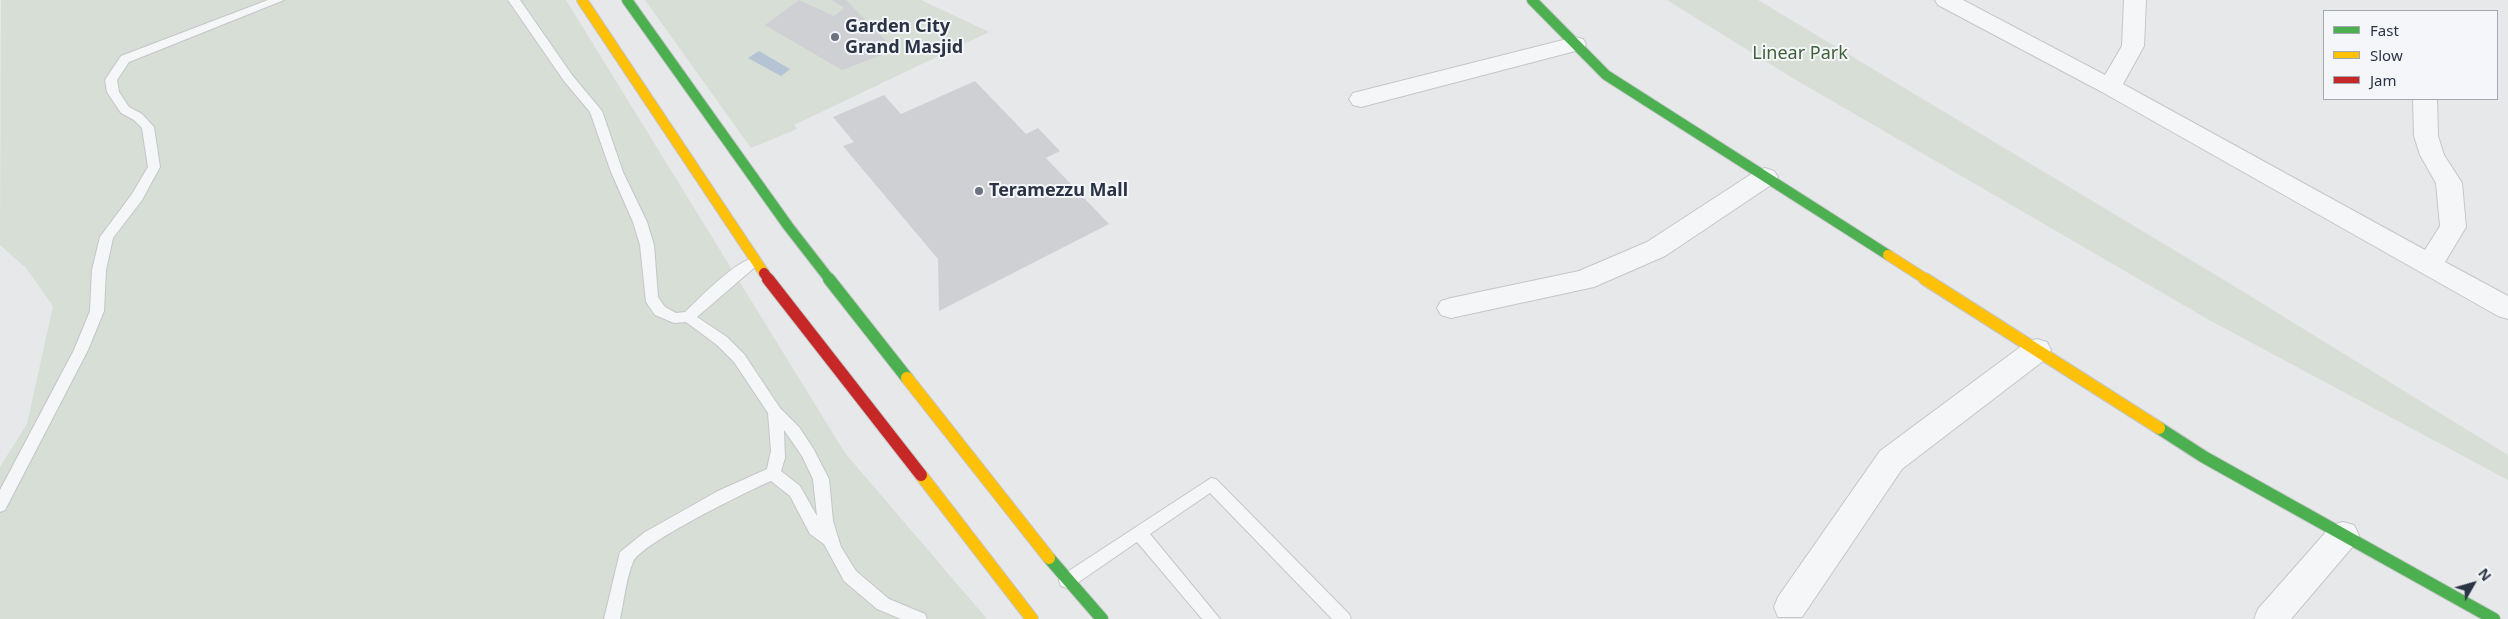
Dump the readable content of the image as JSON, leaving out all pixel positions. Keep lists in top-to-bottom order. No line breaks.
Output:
{"parks":["Linear Park"],"places":["Garden City Grand Masjid","Teramezzu Mall"],"legend":["Fast","Slow","Jam"],"north":"top right"}
